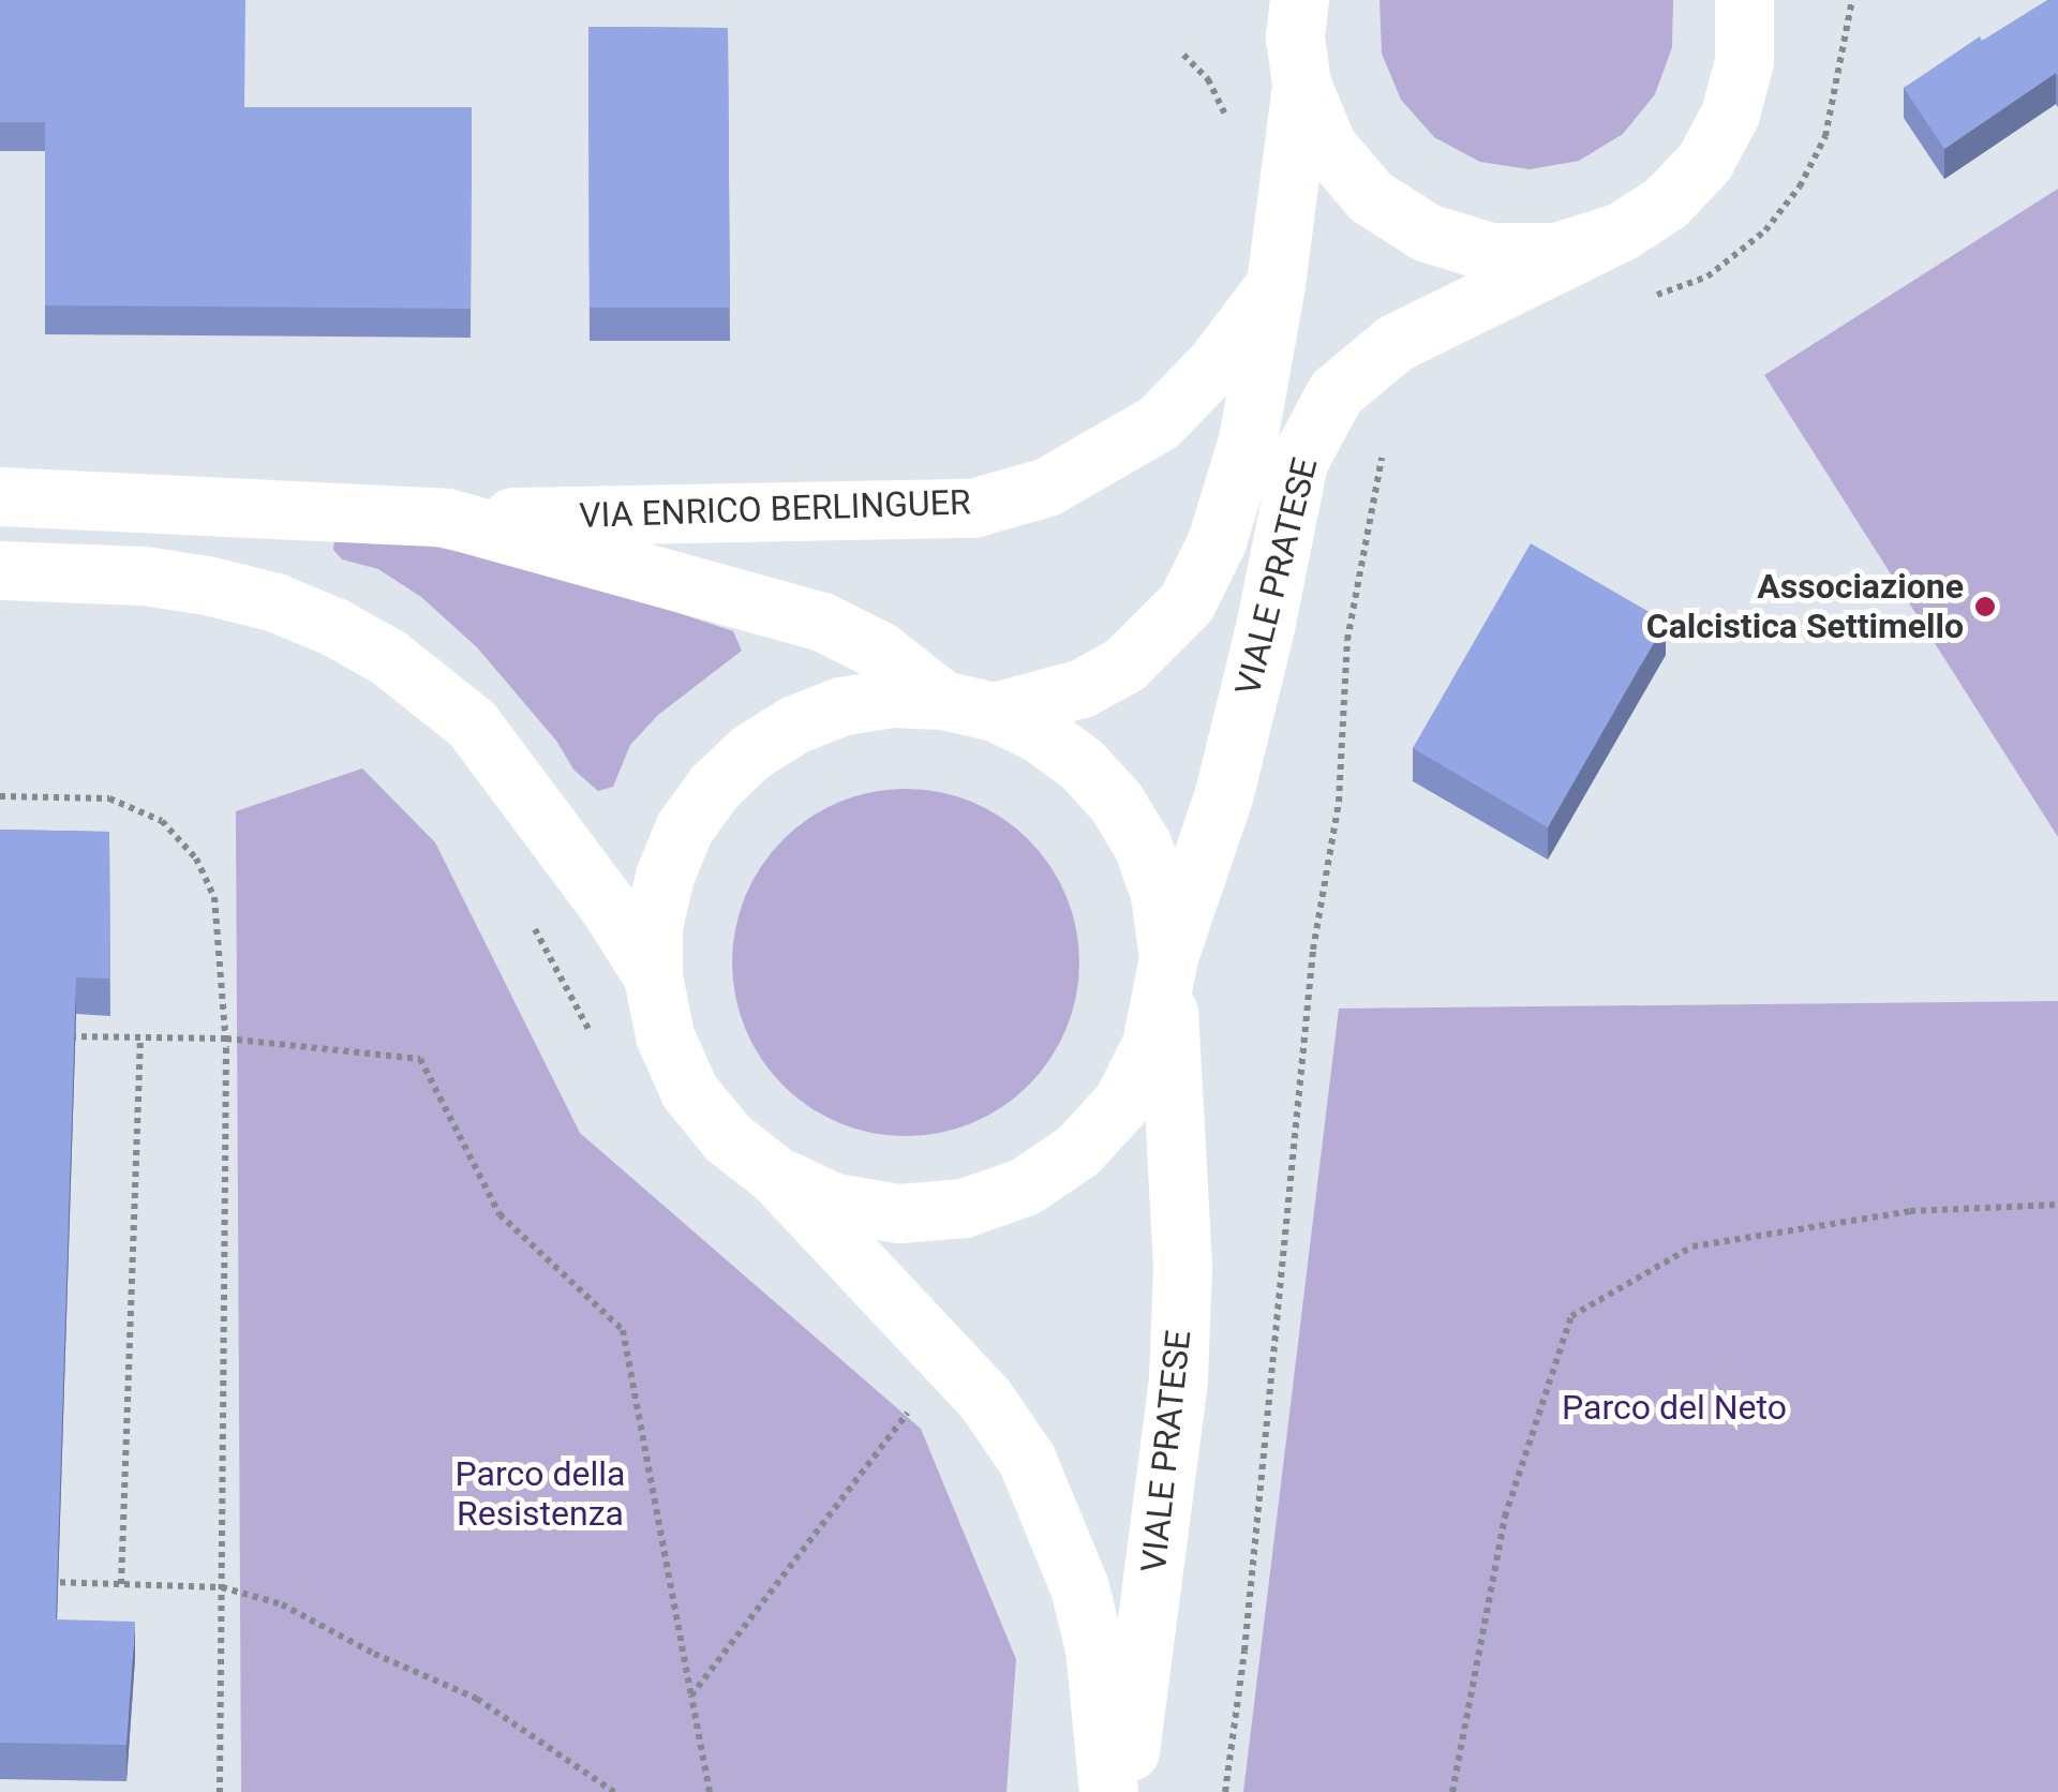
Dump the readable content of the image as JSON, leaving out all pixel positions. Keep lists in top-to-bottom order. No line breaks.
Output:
{"streets":{"main road":["VIA ENRICO BERLINGUER","VIALE PRATESE"]},"crossings":[["VIA ENRICO BERLINGUER","VIALE PRATESE"]],"parks":["Parco del Neto","Parco della Resistenza"],"places":["Associazione Calcistica Settimello"]}
